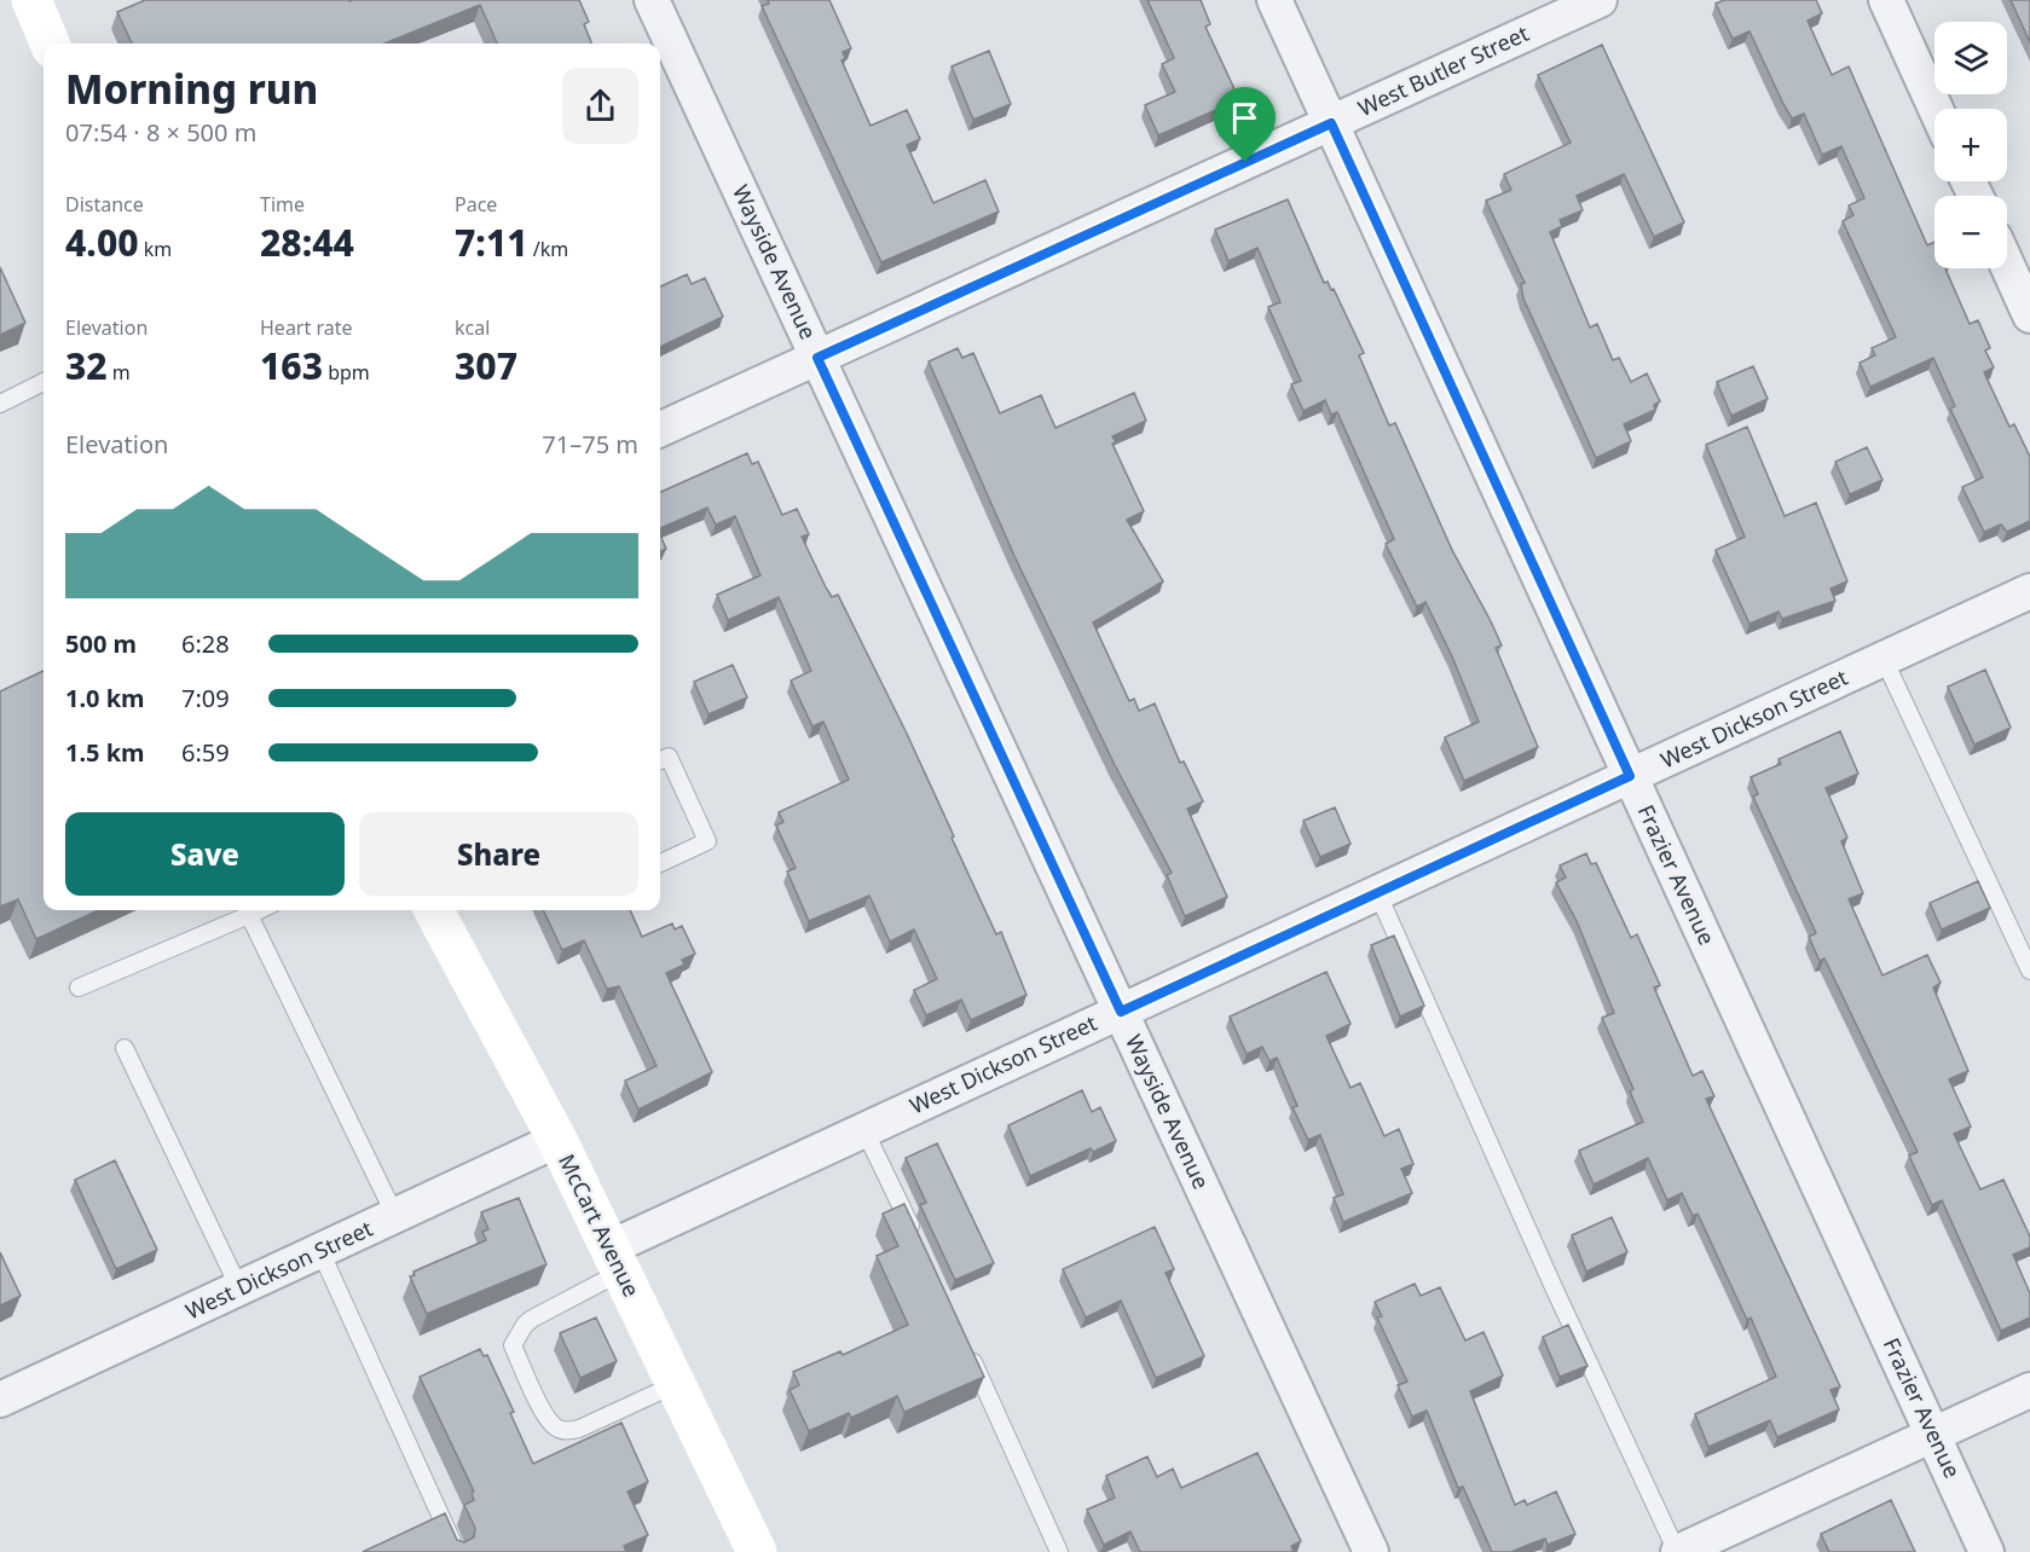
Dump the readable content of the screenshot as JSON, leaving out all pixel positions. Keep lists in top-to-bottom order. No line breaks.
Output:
{"streets":{"main road":["McCart Avenue"],"street":["West Butler Street","Wayside Avenue","West Dickson Street","Frazier Avenue"]},"crossings":[["West Butler Street","Wayside Avenue"],["West Butler Street","Frazier Avenue"],["Wayside Avenue","West Dickson Street"],["West Dickson Street","Frazier Avenue"],["West Dickson Street","McCart Avenue"]],"page":{"map_buttons":["+","−"],"heading":["Morning run","07:54 · 8 × 500 m"],"stats":[["Distance","4.00 km"],["Time","28:44"],["Pace","7:11 /km"],["Elevation","32 m"],["Heart rate","163 bpm"],["kcal","307"]],"chart":["Elevation","71–75 m"],"list":[{"name":"500 m","note":"6:28"},{"name":"1.0 km","note":"7:09"},{"name":"1.5 km","note":"6:59"}],"buttons":["Save","Share"]}}
